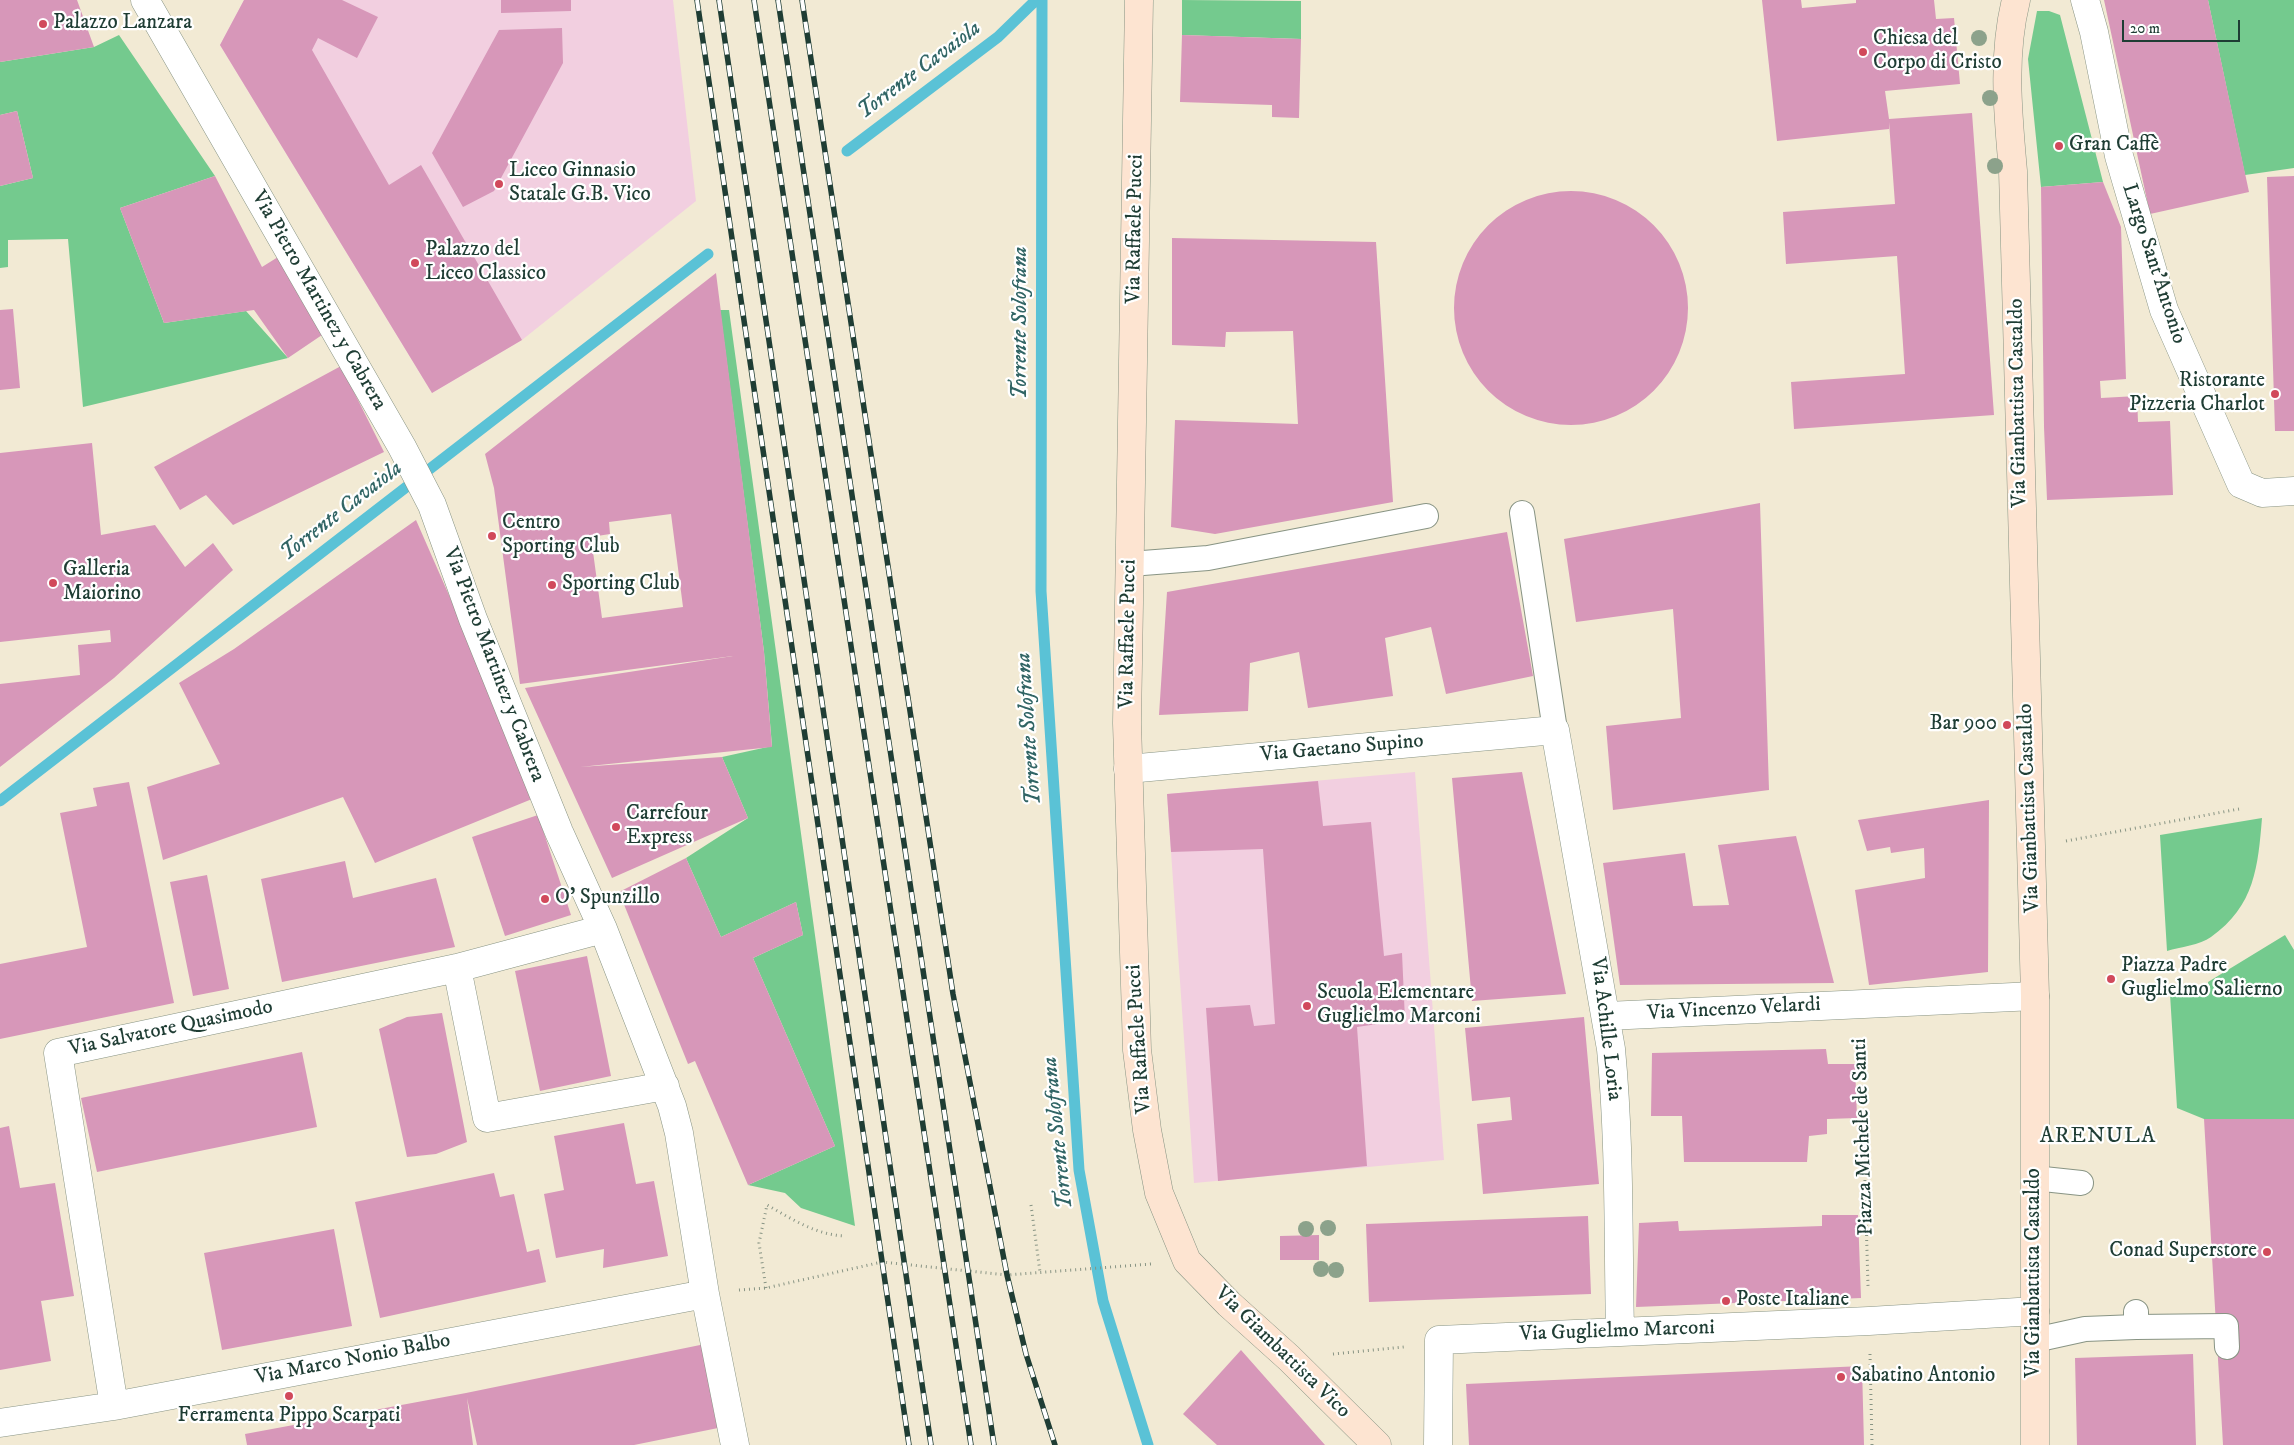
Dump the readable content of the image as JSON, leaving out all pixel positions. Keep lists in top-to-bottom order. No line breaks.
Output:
{"streets":{"main road":["Via Raffaele Pucci","Via Gianbattista Castaldo","Via Giambattista Vico"],"street":["Largo Sant'Antonio","Via Pietro Martinez y Cabrera","Via Gaetano Supino","Via Vincenzo Velardi","Via Salvatore Quasimodo","Via Achille Loria","Via Guglielmo Marconi","Via Marco Nonio Balbo"],"path":["Piazza Michele de Santi"]},"crossings":[["Via Raffaele Pucci","Via Gaetano Supino"],["Via Raffaele Pucci","Via Giambattista Vico"],["Via Pietro Martinez y Cabrera","Via Salvatore Quasimodo"],["Via Pietro Martinez y Cabrera","Via Marco Nonio Balbo"],["Via Gianbattista Castaldo","Via Guglielmo Marconi"],["Via Gaetano Supino","Via Achille Loria"],["Via Vincenzo Velardi","Via Achille Loria"],["Via Vincenzo Velardi","Piazza Michele de Santi"],["Via Salvatore Quasimodo","Via Marco Nonio Balbo"],["Via Achille Loria","Via Guglielmo Marconi"],["Piazza Michele de Santi","Via Guglielmo Marconi"]],"districts":["ARENULA"],"water":["Torrente Cavaiola","Torrente Solofrana"],"places":["Palazzo Lanzara","Chiesa del Corpo di Cristo","Gran Caffè","Liceo Ginnasio Statale G.B. Vico","Palazzo del Liceo Classico","Ristorante Pizzeria Charlot","Centro Sporting Club","Galleria Maiorino","Sporting Club","Bar 900","Carrefour Express","O' Spunzillo","Piazza Padre Guglielmo Salierno","Scuola Elementare Guglielmo Marconi","Conad Superstore","Poste Italiane","Sabatino Antonio","Ferramenta Pippo Scarpati"],"scale_bar":"20 m"}
